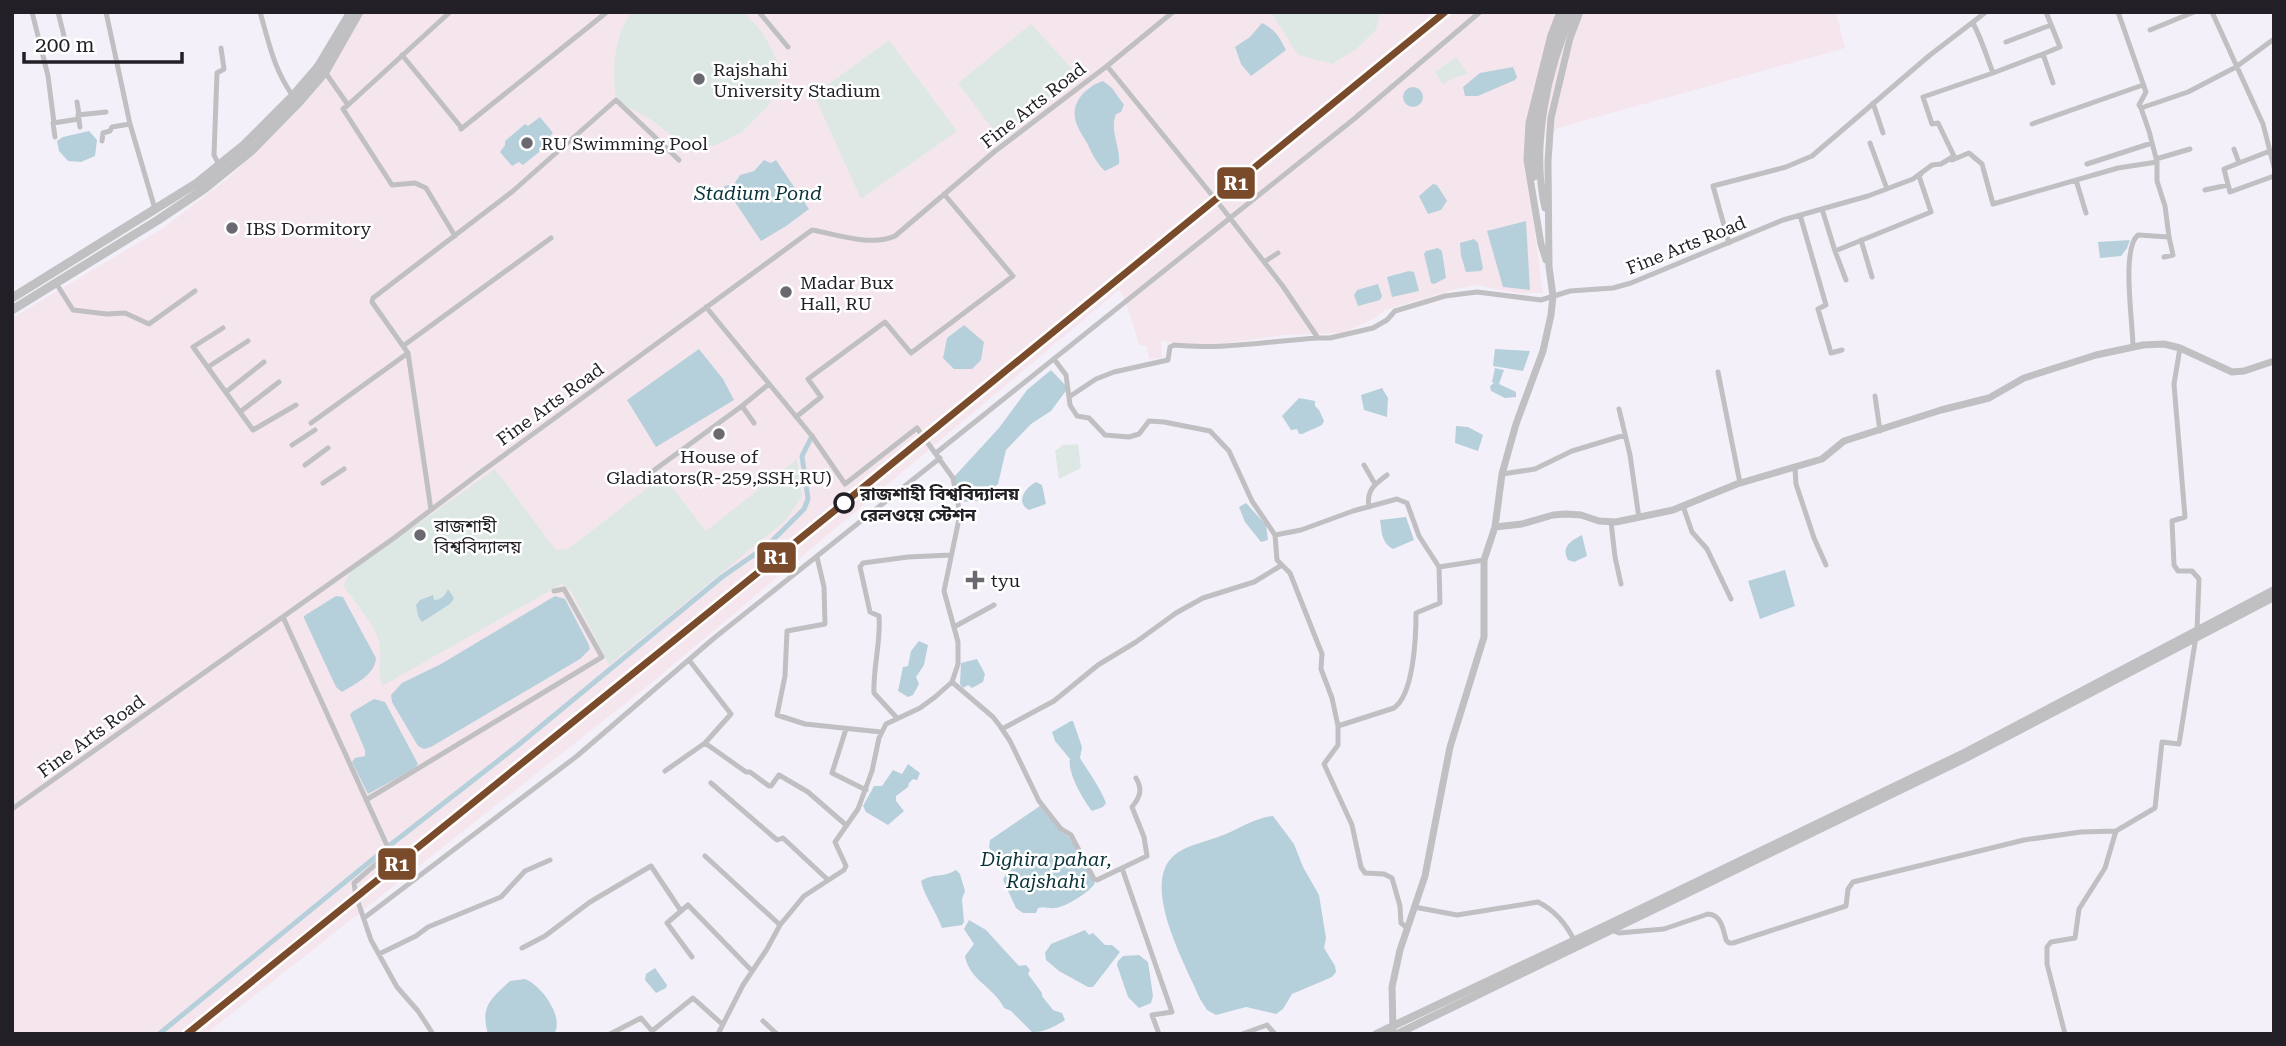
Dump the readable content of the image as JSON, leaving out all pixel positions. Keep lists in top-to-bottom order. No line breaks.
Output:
{"streets":{"street":["Fine Arts Road"]},"water":["Stadium Pond","Dighira pahar, Rajshahi"],"places":{"other":["Rajshahi University Stadium","RU Swimming Pool","IBS Dormitory","Madar Bux Hall, RU","House of Gladiators(R-259,SSH,RU)","রাজশাহী বিশ্ববিদ্যালয় রেলওয়ে স্টেশন","রাজশাহী বিশ্ববিদ্যালয়"],"health":["tyu"]},"lines":["transit line R1"],"scale_bar":"200 m"}
